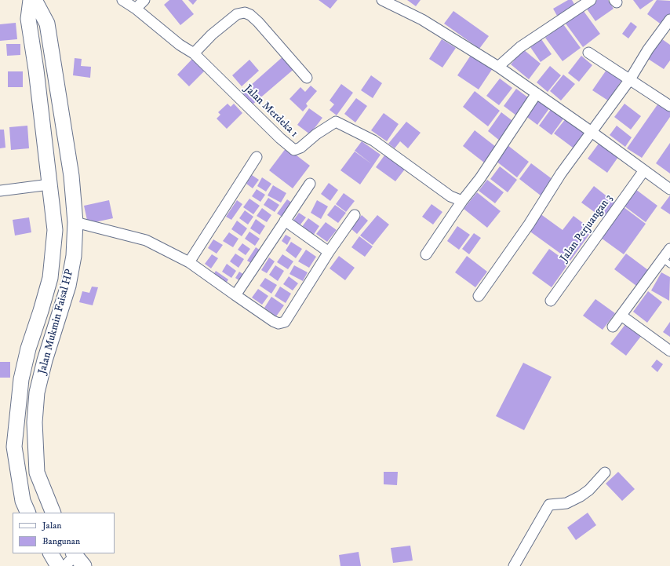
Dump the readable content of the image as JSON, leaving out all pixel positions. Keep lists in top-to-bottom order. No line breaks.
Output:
{"streets":{"street":["Jalan Merdeka 1","Jalan Perjuangan 3","Jalan Mukmin Faisal HP"]},"legend":["Jalan","Bangunan"]}
